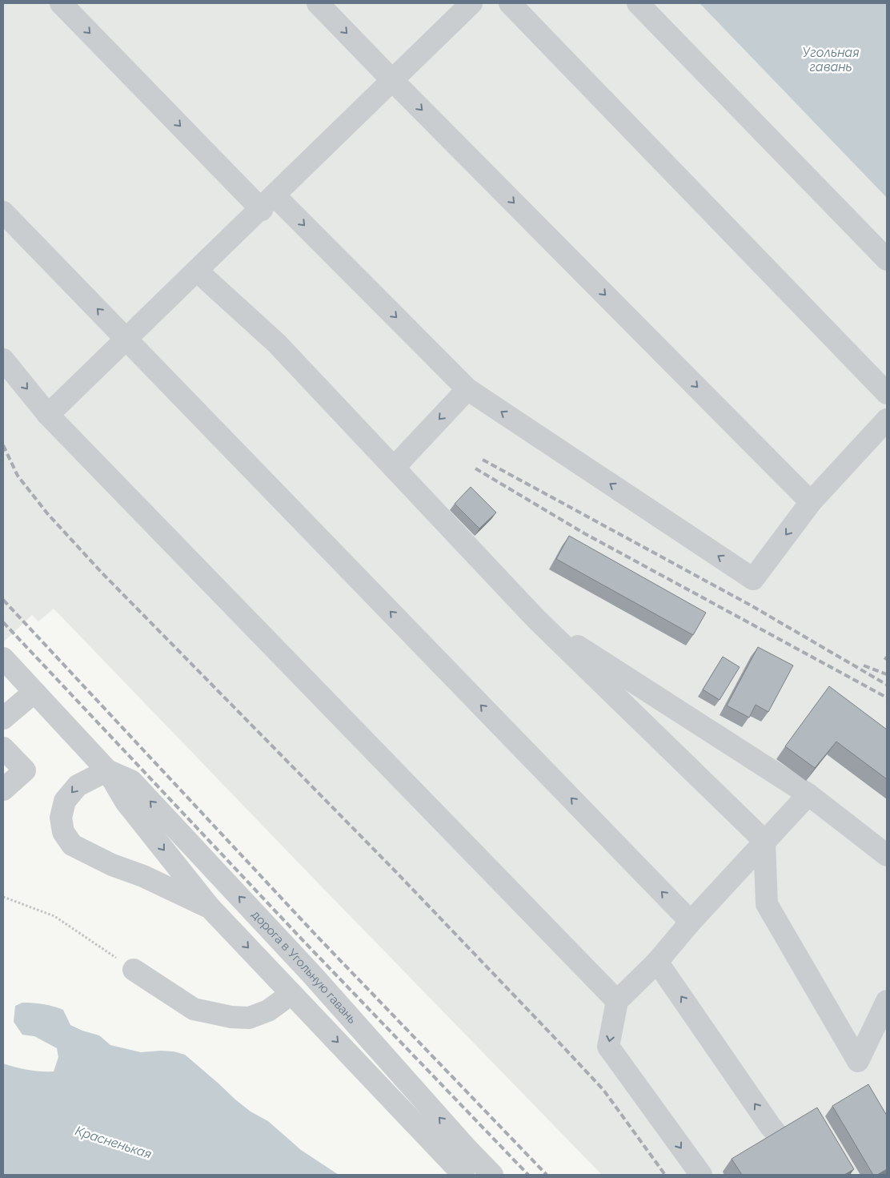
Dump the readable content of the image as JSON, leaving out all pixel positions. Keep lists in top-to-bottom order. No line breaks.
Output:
{"streets":{"street":["дорога в Угольную гавань"]},"water":["Угольная гавань","Красненькая"]}
